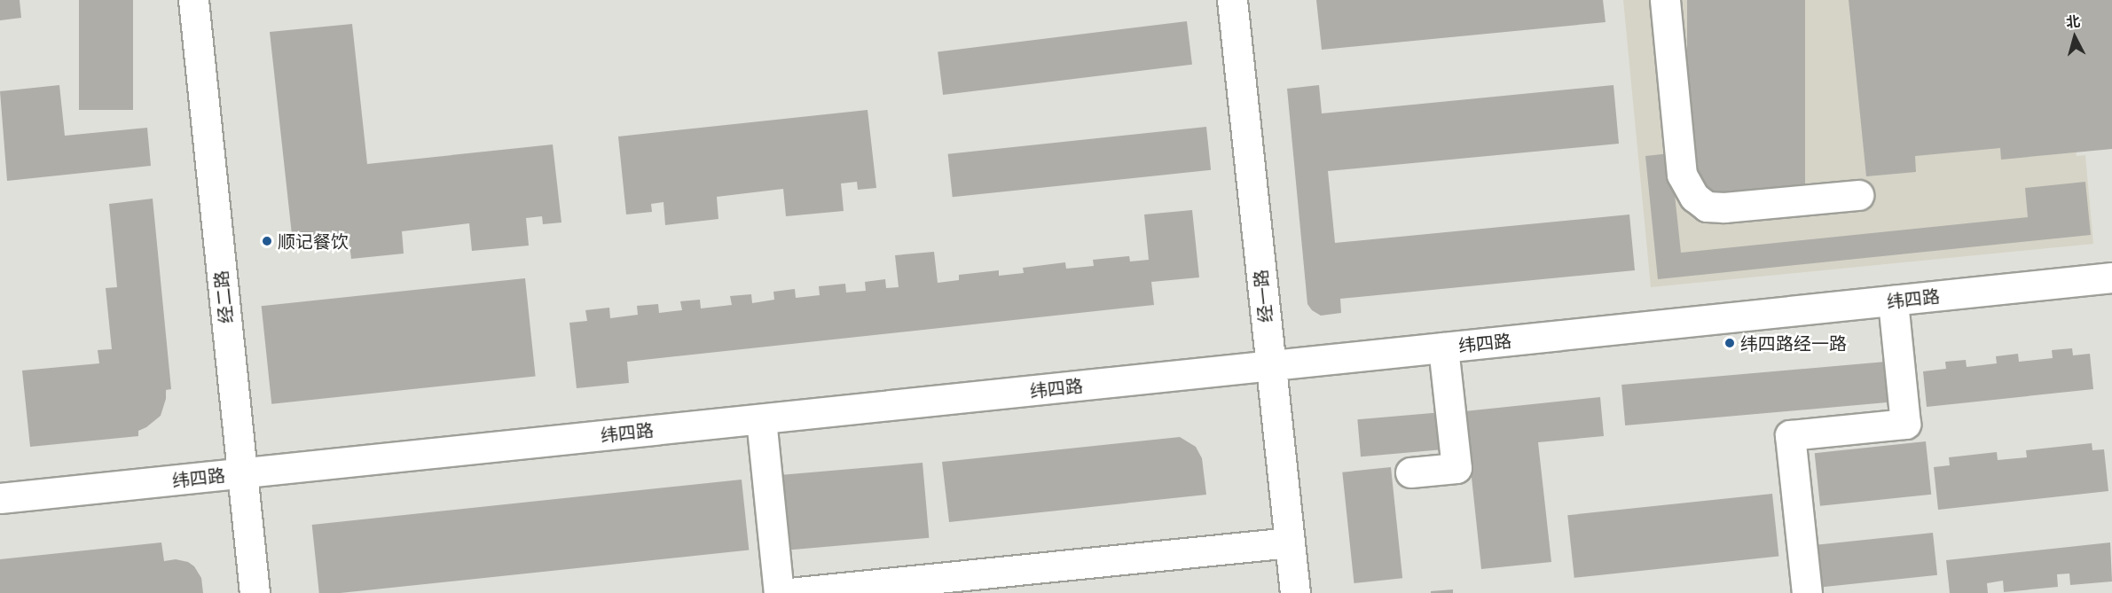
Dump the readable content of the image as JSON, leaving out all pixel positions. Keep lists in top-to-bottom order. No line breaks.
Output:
{"streets":{"street":["经一路","经二路","纬四路"]},"crossings":[["经一路","纬四路"],["经二路","纬四路"]],"places":["顺记餐饮","纬四路经一路"],"north":"top"}
